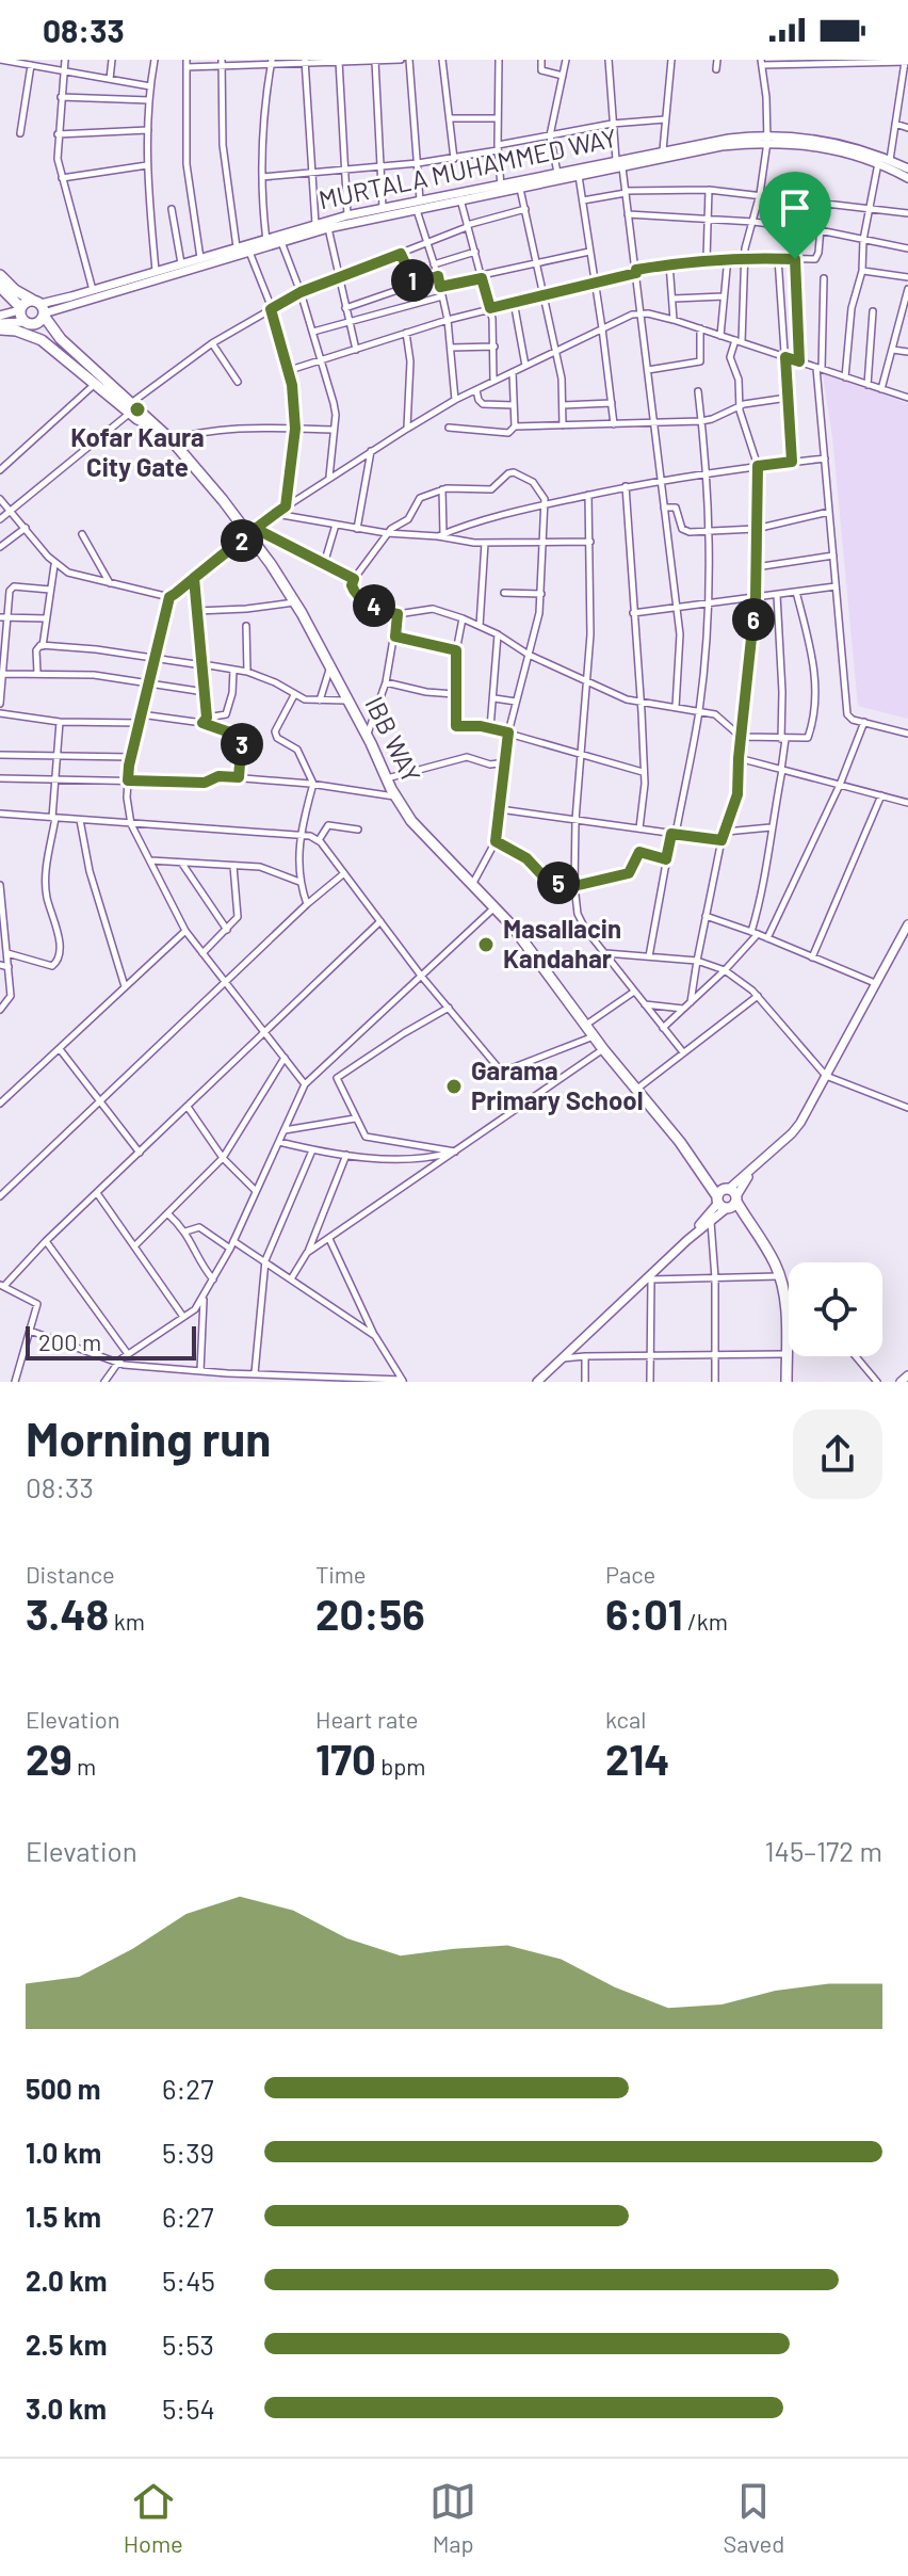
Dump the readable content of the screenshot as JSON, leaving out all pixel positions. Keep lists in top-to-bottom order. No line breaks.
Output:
{"streets":{"highway":["IBB WAY"],"main road":["MURTALA MUHAMMED WAY"]},"crossings":[["MURTALA MUHAMMED WAY","IBB WAY"]],"places":["Kofar Kaura City Gate","Masallacin Kandahar","Garama Primary School"],"scale_bar":"200 m","page":{"status":"08:33","pins":["1","2","4","6","3","5"],"scale":"200 m","heading":["Morning run","08:33"],"stats":[["Distance","3.48 km"],["Time","20:56"],["Pace","6:01 /km"],["Elevation","29 m"],["Heart rate","170 bpm"],["kcal","214"]],"chart":["Elevation","145–172 m"],"list":[{"name":"500 m","note":"6:27"},{"name":"1.0 km","note":"5:39"},{"name":"1.5 km","note":"6:27"},{"name":"2.0 km","note":"5:45"},{"name":"2.5 km","note":"5:53"},{"name":"3.0 km","note":"5:54"}],"tabs":["Home","Map","Saved"]}}
